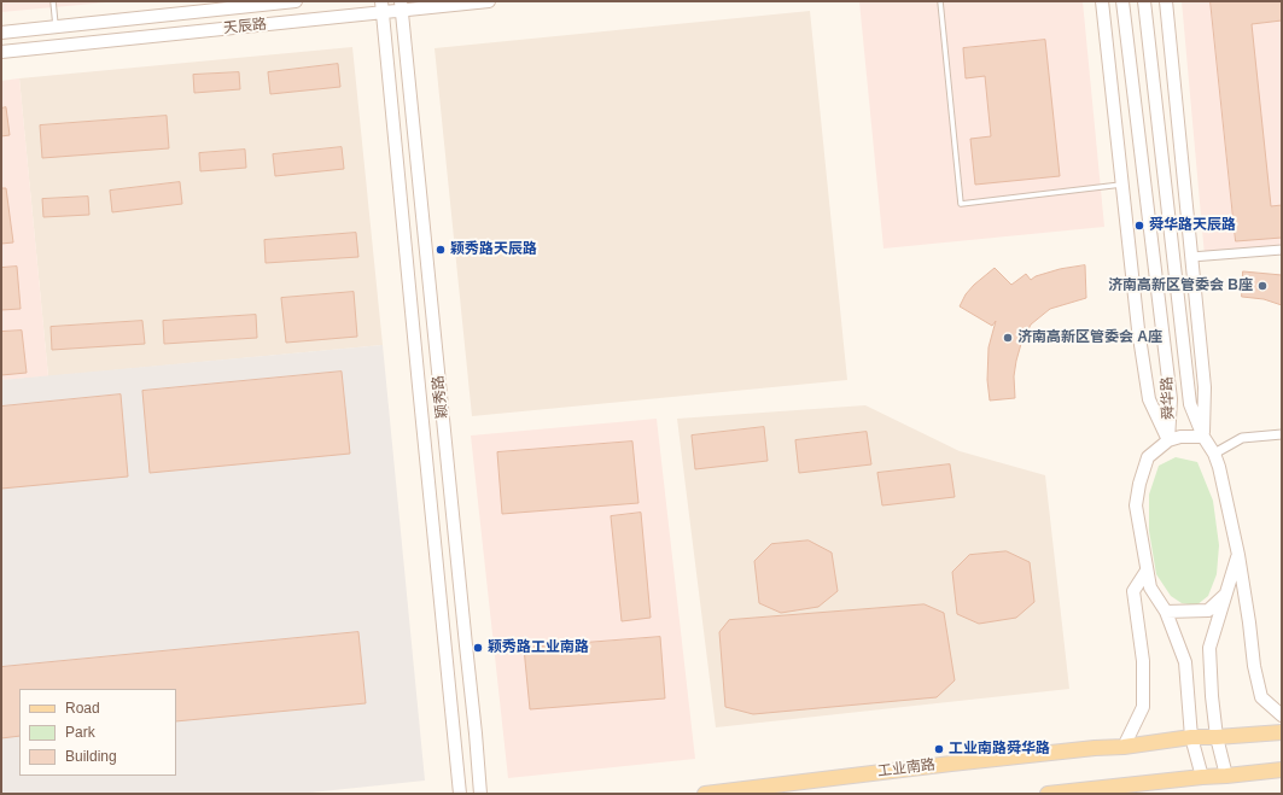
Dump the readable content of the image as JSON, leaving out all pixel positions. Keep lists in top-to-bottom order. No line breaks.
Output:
{"streets":{"main road":["天辰路","颖秀路","舜华路","工业南路"]},"crossings":[["天辰路","颖秀路"],["舜华路","工业南路"]],"places":["舜华路天辰路","颖秀路天辰路","济南高新区管委会 B座","济南高新区管委会 A座","颖秀路工业南路","工业南路舜华路"],"legend":["Road","Park","Building"]}
